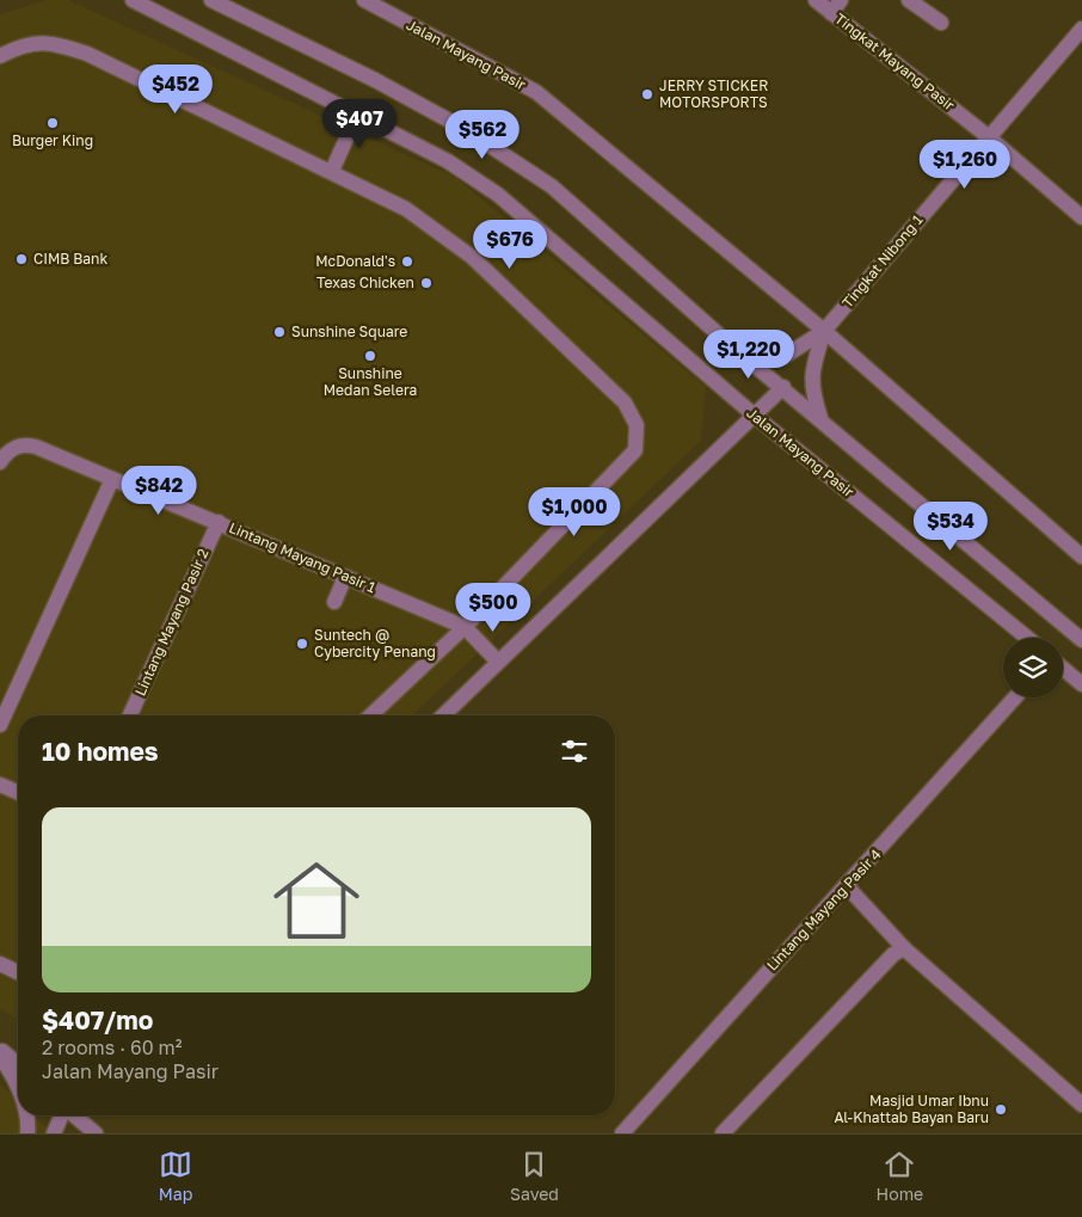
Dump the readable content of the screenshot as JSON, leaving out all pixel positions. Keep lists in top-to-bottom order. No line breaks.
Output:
{"streets":{"street":["Jalan Mayang Pasir","Tingkat Mayang Pasir","Tingkat Nibong 1","Lintang Mayang Pasir 1","Lintang Mayang Pasir 2","Lintang Mayang Pasir 4"]},"crossings":[["Jalan Mayang Pasir","Tingkat Nibong 1"],["Tingkat Mayang Pasir","Tingkat Nibong 1"],["Lintang Mayang Pasir 1","Lintang Mayang Pasir 2"]],"places":["JERRY STICKER MOTORSPORTS","Burger King","CIMB Bank","McDonald's","Texas Chicken","Sunshine Square","Sunshine Medan Selera","Suntech @ Cybercity Penang","Masjid Umar Ibnu Al-Khattab Bayan Baru"],"page":{"price":["$452","$407","$562","$1,260","$676","$1,220","$842","$1,000","$534","$500"],"heading":"10 homes","list":[{"name":"$407/mo","note":"2 rooms · 60 m² · Jalan Mayang Pasir"}],"tabs":["Map","Saved","Home"]}}
